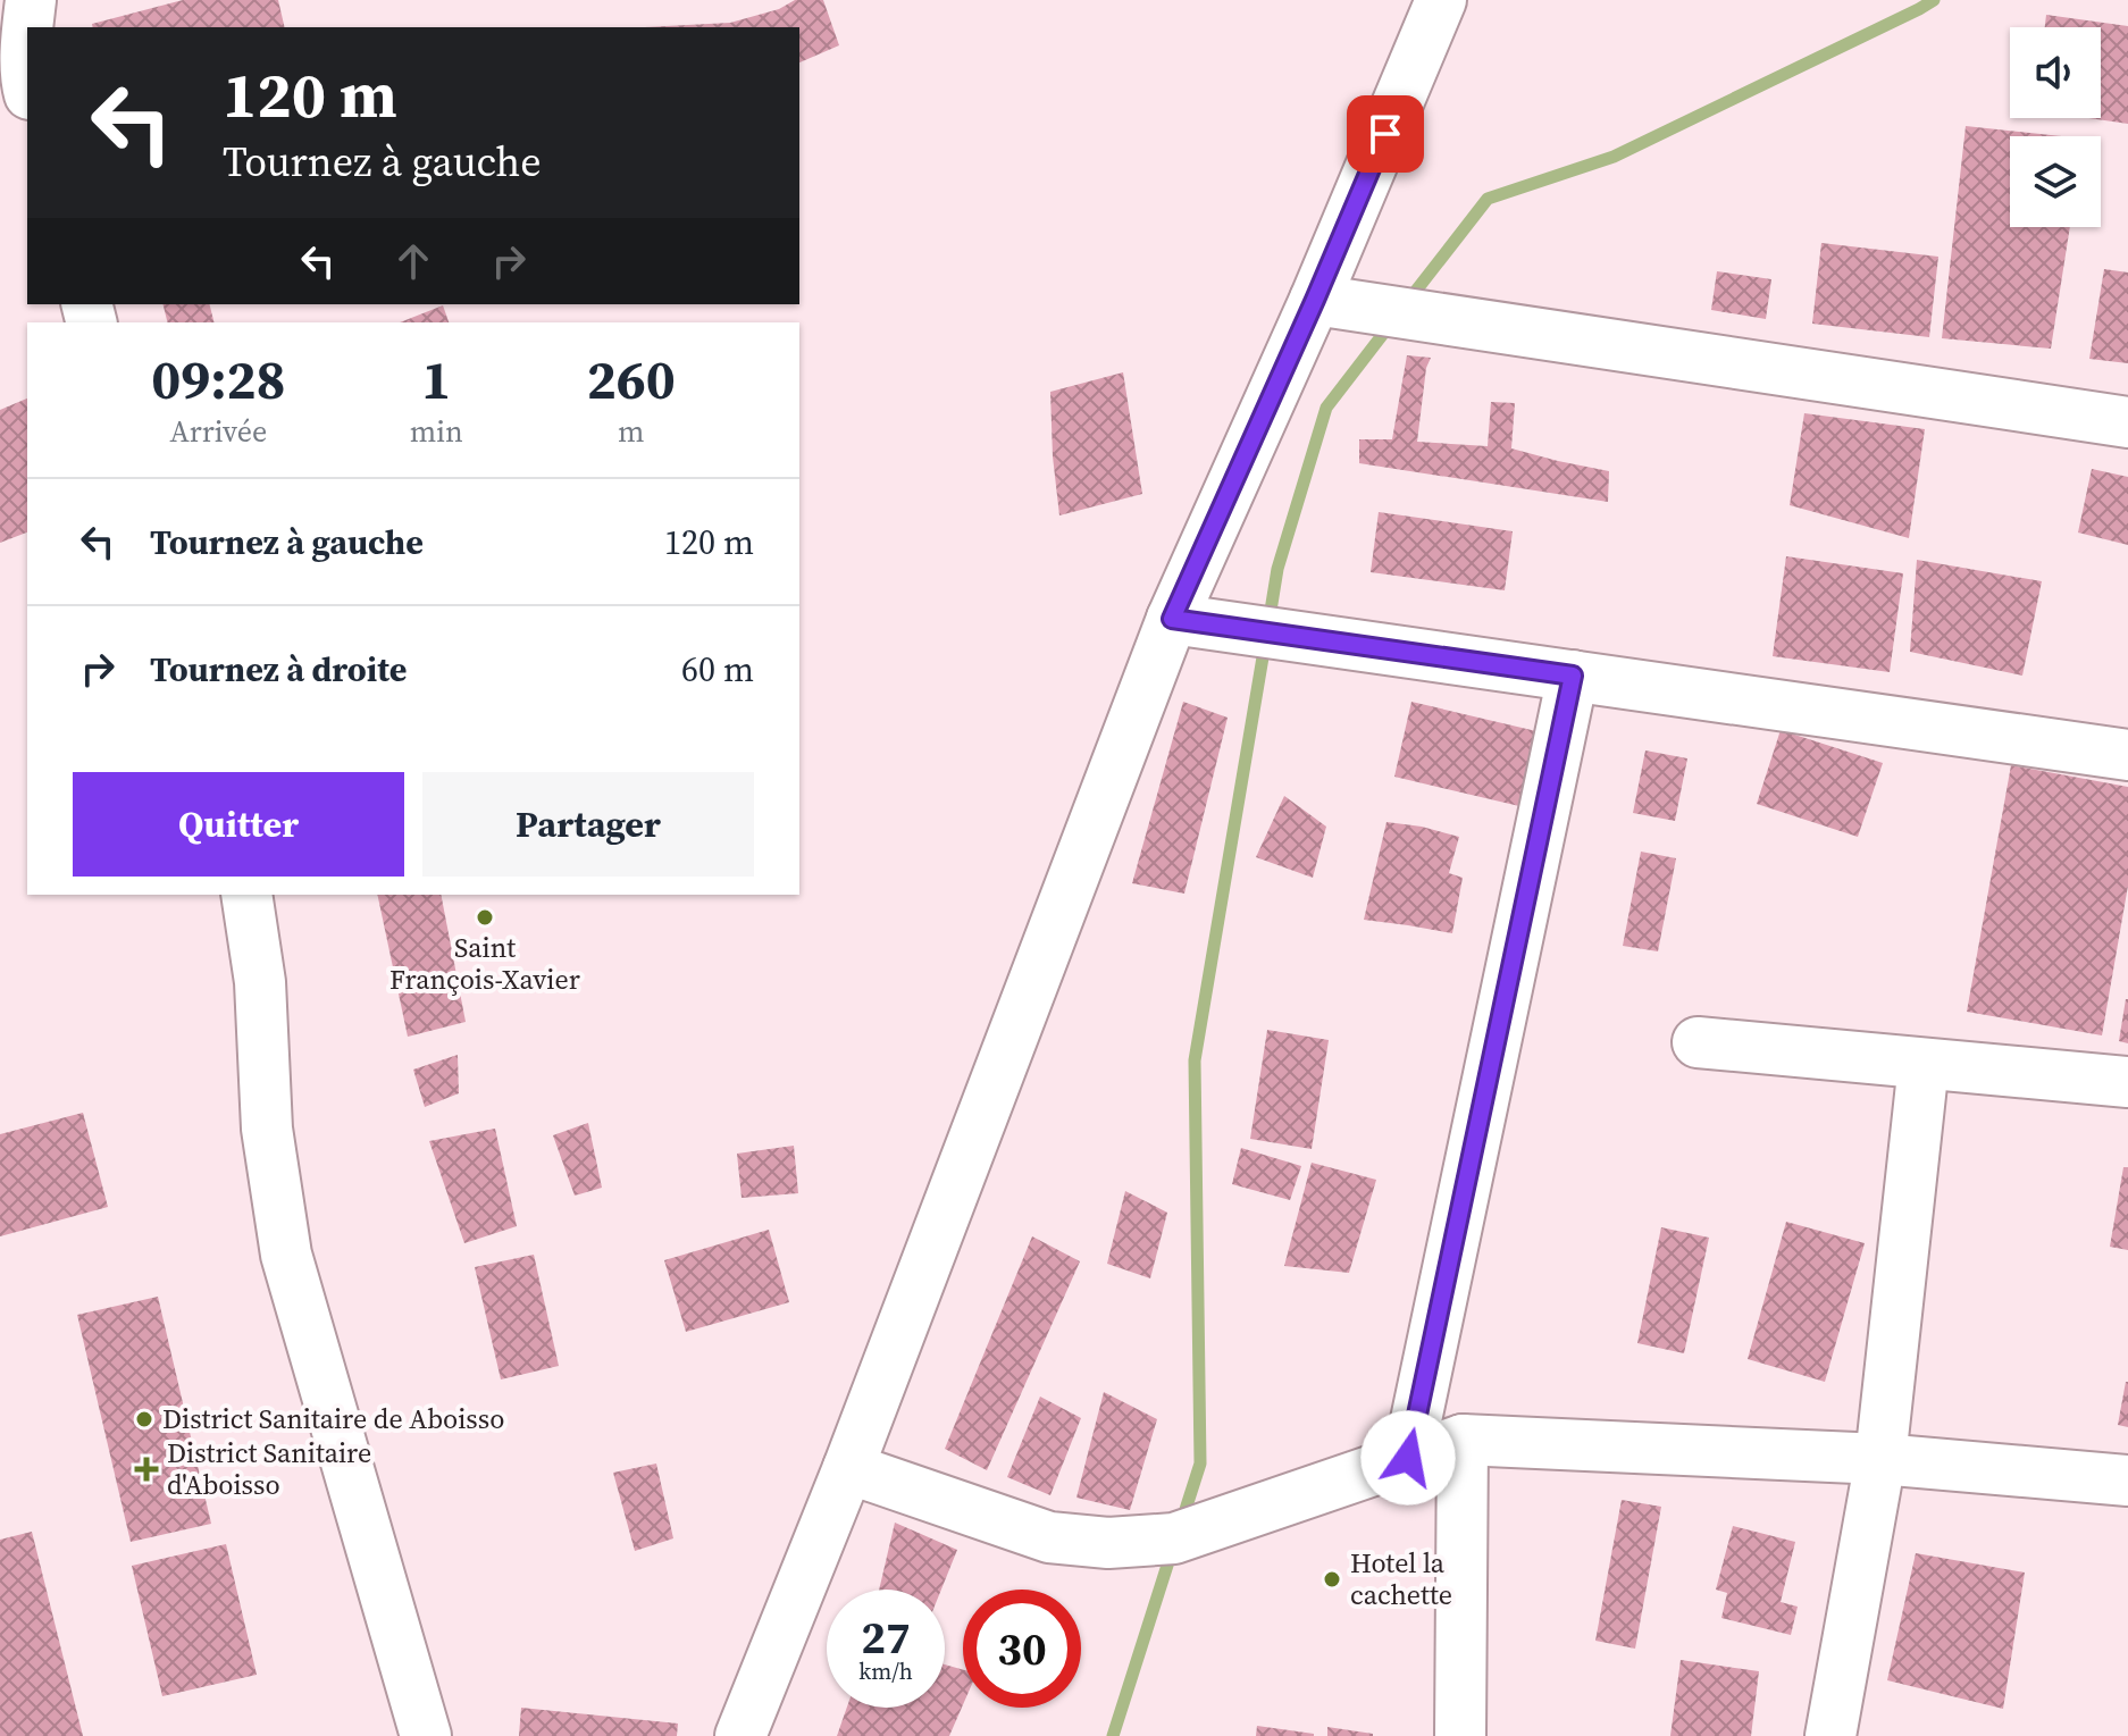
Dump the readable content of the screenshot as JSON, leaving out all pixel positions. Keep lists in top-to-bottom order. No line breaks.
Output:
{"places":{"other":["Saint François-Xavier","District Sanitaire de Aboisso","Hotel la cachette"],"health":["District Sanitaire d'Aboisso"]},"page":{"turn":["120 m","Tournez à gauche"],"eta":["09:28","Arrivée","1","min","260","m"],"list":[{"name":"Tournez à gauche","value":"120 m"},{"name":"Tournez à droite","value":"60 m"}],"buttons":["Quitter","Partager"],"speed":"27 km/h","limit":"30"}}
